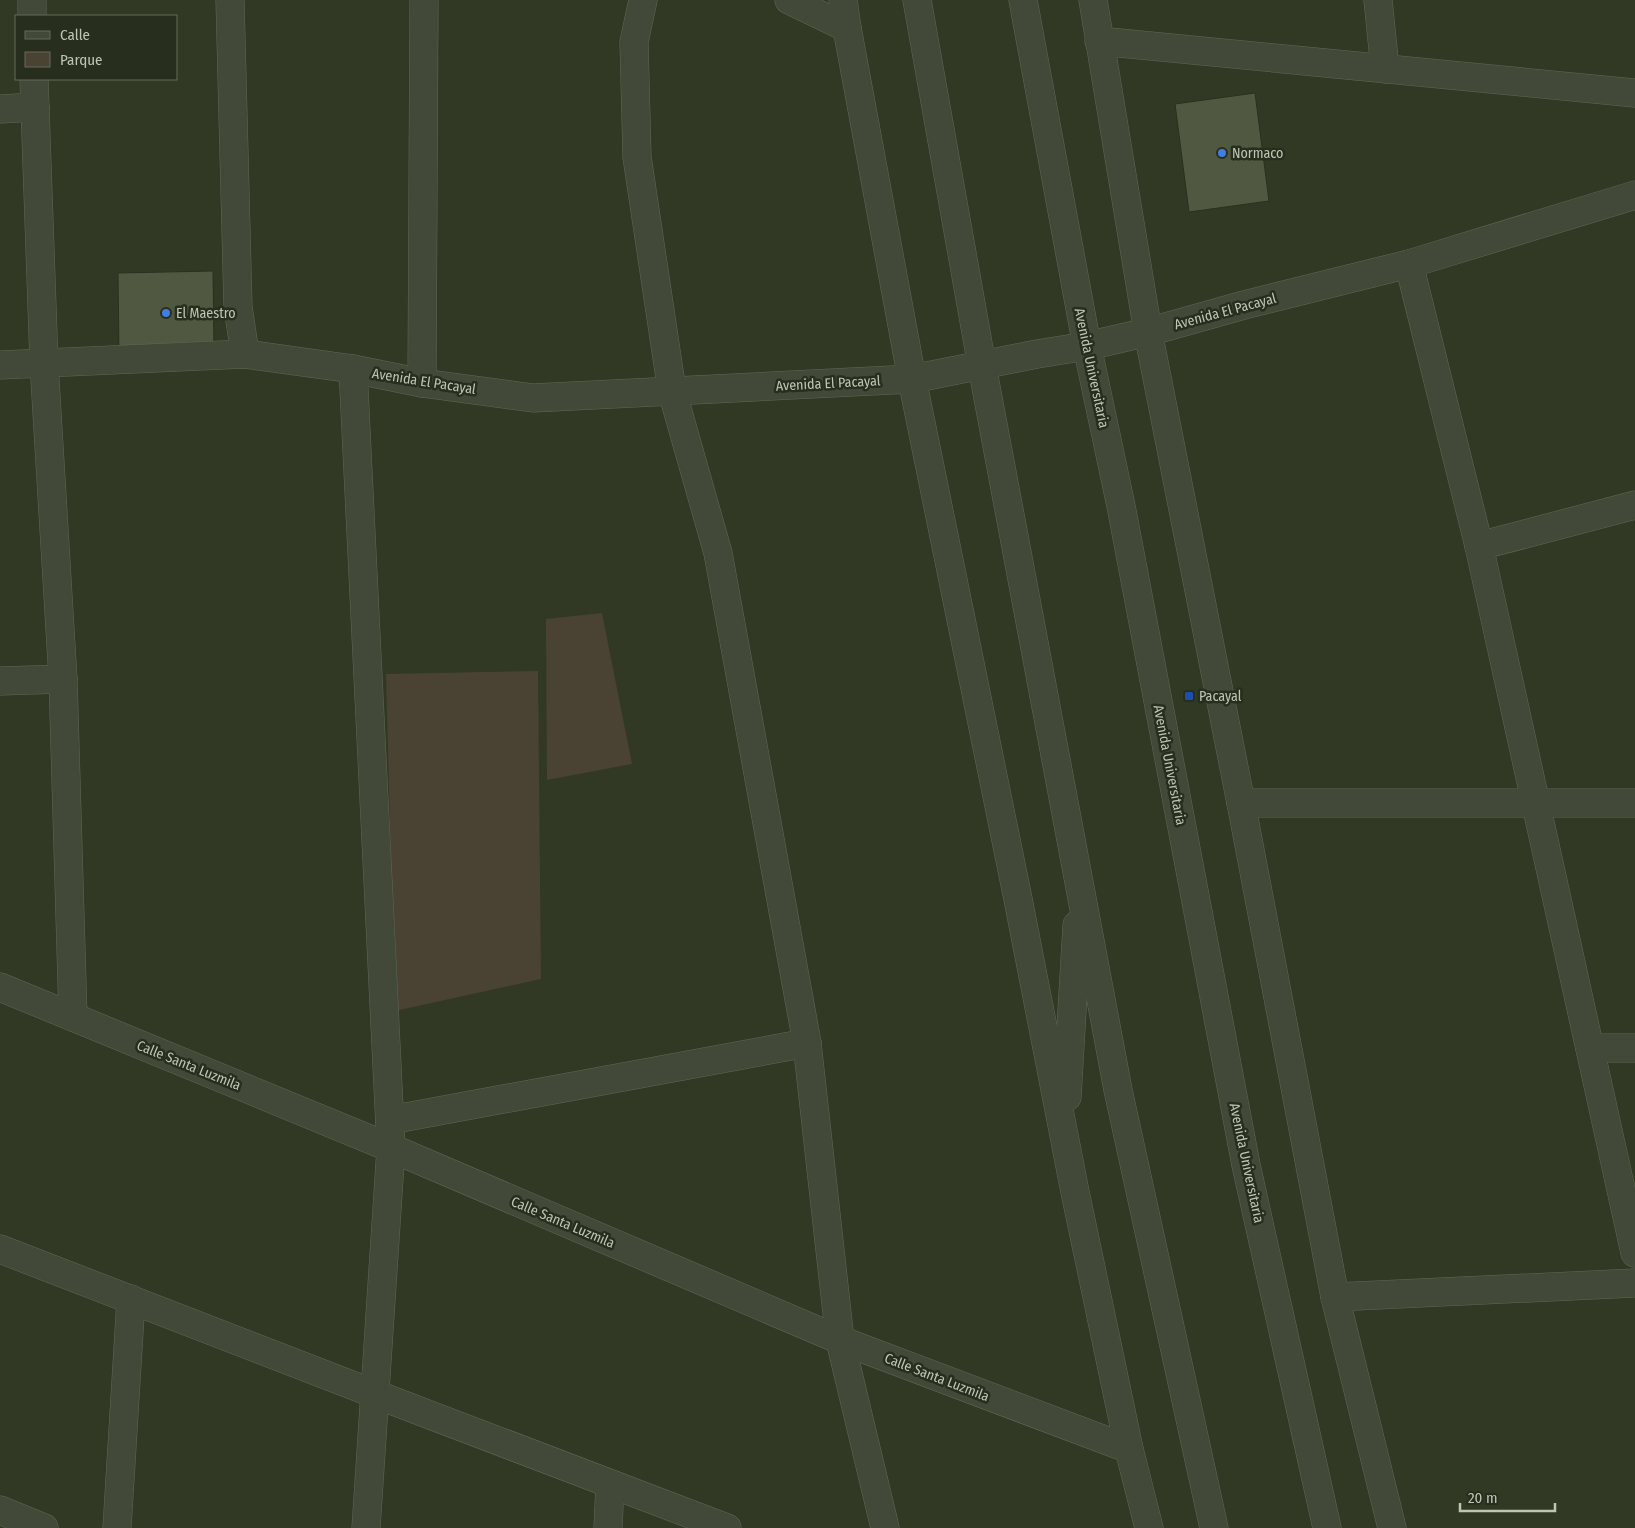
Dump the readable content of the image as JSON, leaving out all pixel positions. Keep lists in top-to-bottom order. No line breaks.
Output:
{"streets":{"street":["Avenida El Pacayal","Avenida Universitaria","Calle Santa Luzmila"]},"crossings":[["Avenida El Pacayal","Avenida Universitaria"]],"places":{"other":["Normaco","El Maestro"],"transit":["Pacayal"]},"legend":["Calle","Parque"],"scale_bar":"20 m"}
